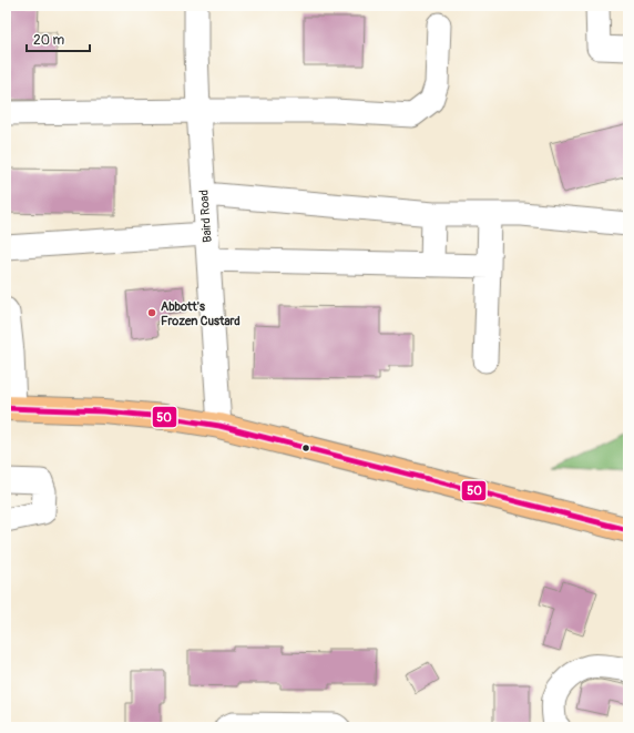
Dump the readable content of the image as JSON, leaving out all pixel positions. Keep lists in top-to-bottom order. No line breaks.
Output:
{"streets":{"street":["Baird Road"]},"places":["Abbott's Frozen Custard"],"lines":["transit line 50"],"scale_bar":"20 m"}
